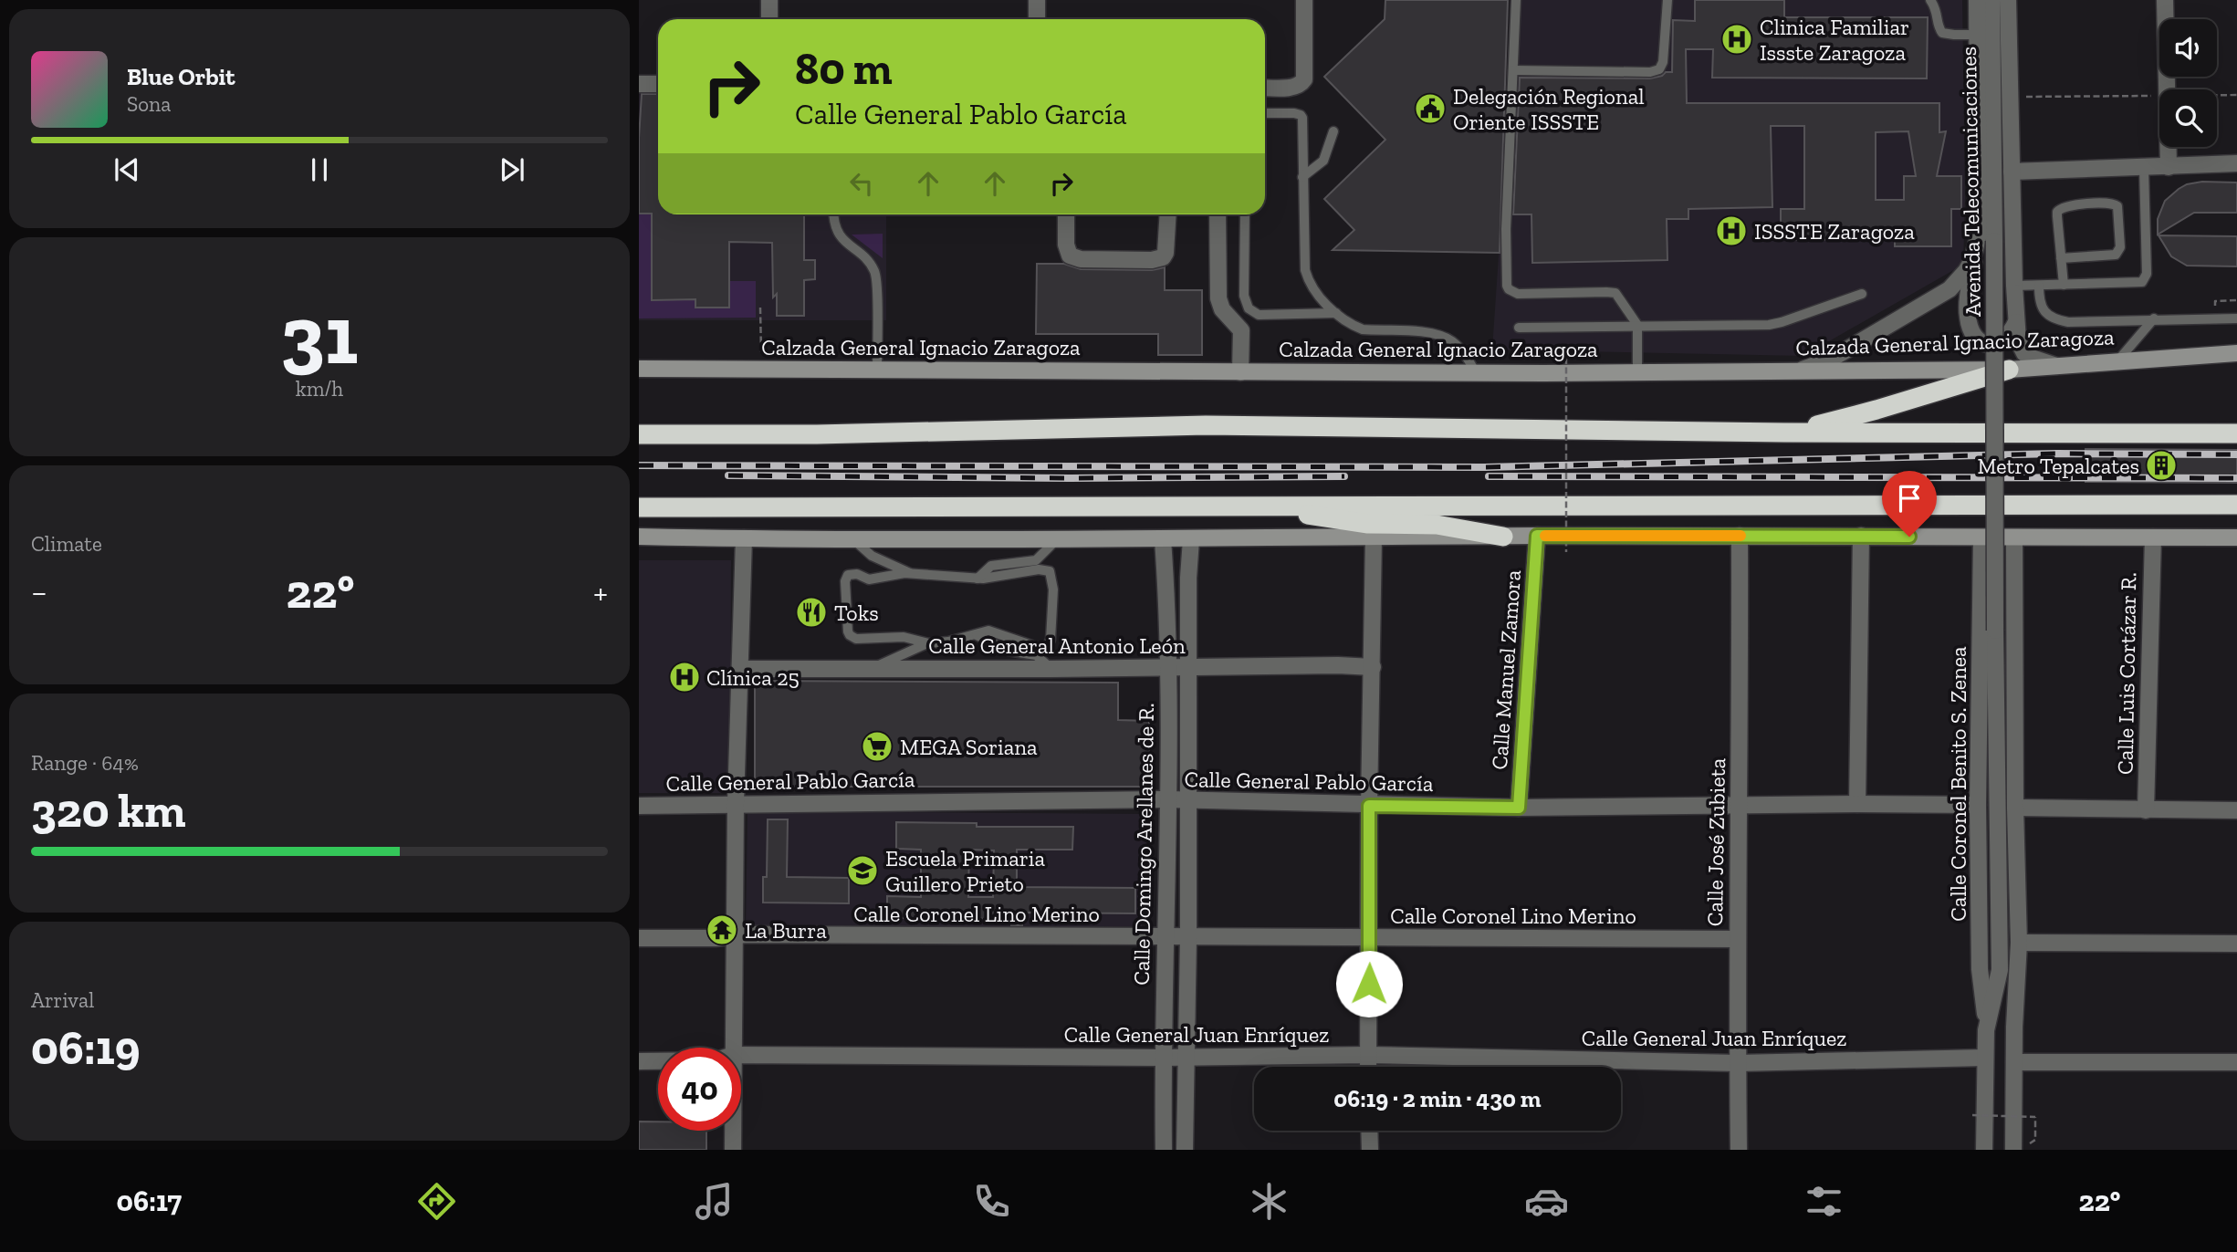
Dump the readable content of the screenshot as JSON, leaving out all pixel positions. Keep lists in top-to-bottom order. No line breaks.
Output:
{"streets":{"main road":["Calzada General Ignacio Zaragoza"],"street":["Avenida Telecomunicaciones","Calle General Antonio León","Calle Manuel Zamora","Calle Luis Cortázar R.","Calle General Pablo García","Calle Coronel Benito S. Zenea","Calle José Zubieta","Calle Domingo Arellanes de R.","Calle Coronel Lino Merino","Calle General Juan Enríquez"]},"crossings":[["Avenida Telecomunicaciones","Calzada General Ignacio Zaragoza"],["Avenida Telecomunicaciones","Calle Coronel Benito S. Zenea"],["Calle General Antonio León","Calle Domingo Arellanes de R."],["Calle Manuel Zamora","Calle General Pablo García"],["Calle General Pablo García","Calle Coronel Benito S. Zenea"],["Calle General Pablo García","Calle José Zubieta"],["Calle General Pablo García","Calle Domingo Arellanes de R."],["Calle Coronel Benito S. Zenea","Calle General Juan Enríquez"],["Calle José Zubieta","Calle Coronel Lino Merino"],["Calle José Zubieta","Calle General Juan Enríquez"],["Calle Domingo Arellanes de R.","Calle Coronel Lino Merino"],["Calle Domingo Arellanes de R.","Calle General Juan Enríquez"]],"places":{"hospital":["Clinica Familiar Issste Zaragoza","ISSSTE Zaragoza","Clínica 25"],"public building":["Delegación Regional Oriente ISSSTE"],"building":["Metro Tepalcates"],"restaurant":["Toks"],"supermarket":["MEGA Soriana"],"school or university":["Escuela Primaria Guillero Prieto"],"temple":["La Burra"]},"page":{"turn":["80 m","Calle General Pablo García"],"song":["Blue Orbit","Sona"],"tile":[["31","km/h"],"Climate",["Range · 64%","320 km"],["Arrival","06:19"]],"heat":["−","22°","+"],"limit":"40","trip":"06:19 · 2 min · 430 m","tabs":["06:17","22°"]}}
